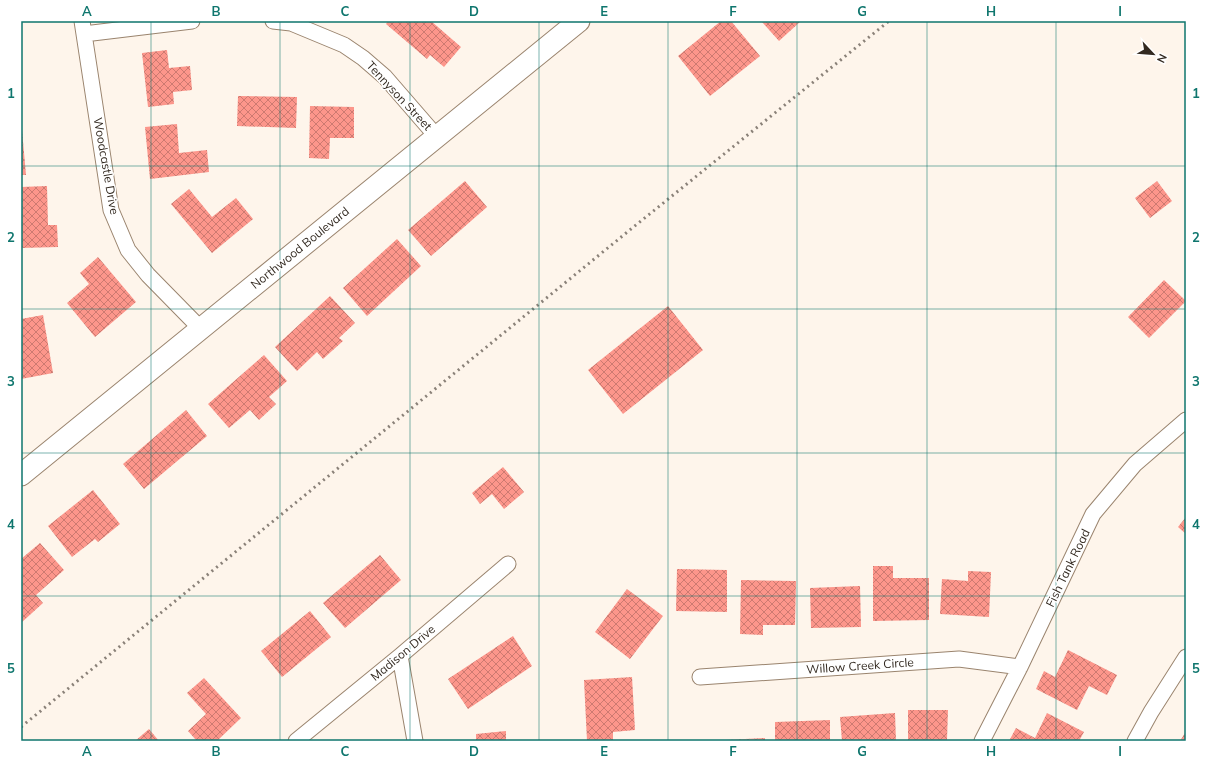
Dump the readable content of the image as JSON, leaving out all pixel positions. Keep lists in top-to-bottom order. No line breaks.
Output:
{"streets":{"street":["Tennyson Street","Woodcastle Drive","Northwood Boulevard","Fish Tank Road","Madison Drive","Willow Creek Circle"]},"crossings":[["Tennyson Street","Northwood Boulevard"],["Woodcastle Drive","Northwood Boulevard"],["Fish Tank Road","Willow Creek Circle"]],"north":"bottom right","grid":{"columns":["A","B","C","D","E","F","G","H","I"],"rows":["1","2","3","4","5"]}}
